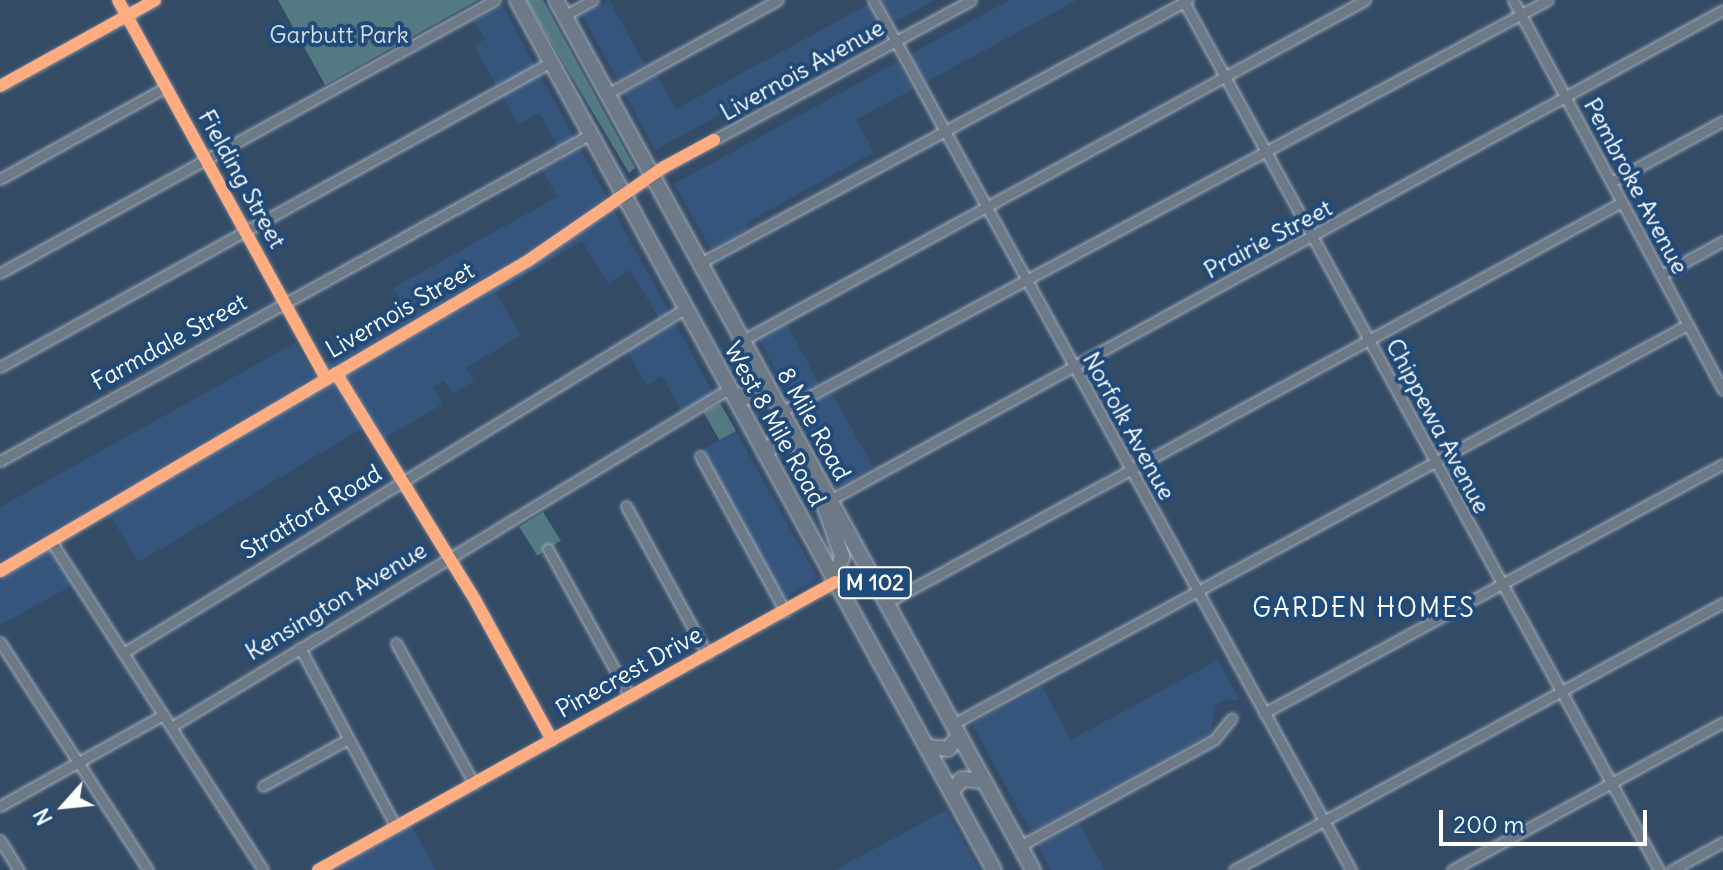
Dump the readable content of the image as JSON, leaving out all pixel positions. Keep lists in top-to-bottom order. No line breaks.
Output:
{"streets":{"highway":["West 8 Mile Road","8 Mile Road","M 102"],"street":["Livernois Avenue","Fielding Street","Pembroke Avenue","Prairie Street","Livernois Street","Farmdale Street","Norfolk Avenue","Chippewa Avenue","Stratford Road","Kensington Avenue","Pinecrest Drive"]},"crossings":[["Livernois Avenue","Livernois Street"],["Livernois Avenue","8 Mile Road"],["Livernois Avenue","Norfolk Avenue"],["Fielding Street","Livernois Street"],["Fielding Street","Farmdale Street"],["Pembroke Avenue","Prairie Street"],["Prairie Street","8 Mile Road"],["Prairie Street","Norfolk Avenue"],["Prairie Street","Chippewa Avenue"],["Livernois Street","West 8 Mile Road"],["Livernois Street","8 Mile Road"],["Farmdale Street","West 8 Mile Road"],["West 8 Mile Road","Stratford Road"],["West 8 Mile Road","Kensington Avenue"],["West 8 Mile Road","Pinecrest Drive"]],"districts":["GARDEN HOMES"],"parks":["Garbutt Park"],"scale_bar":"200 m","north":"bottom left"}
